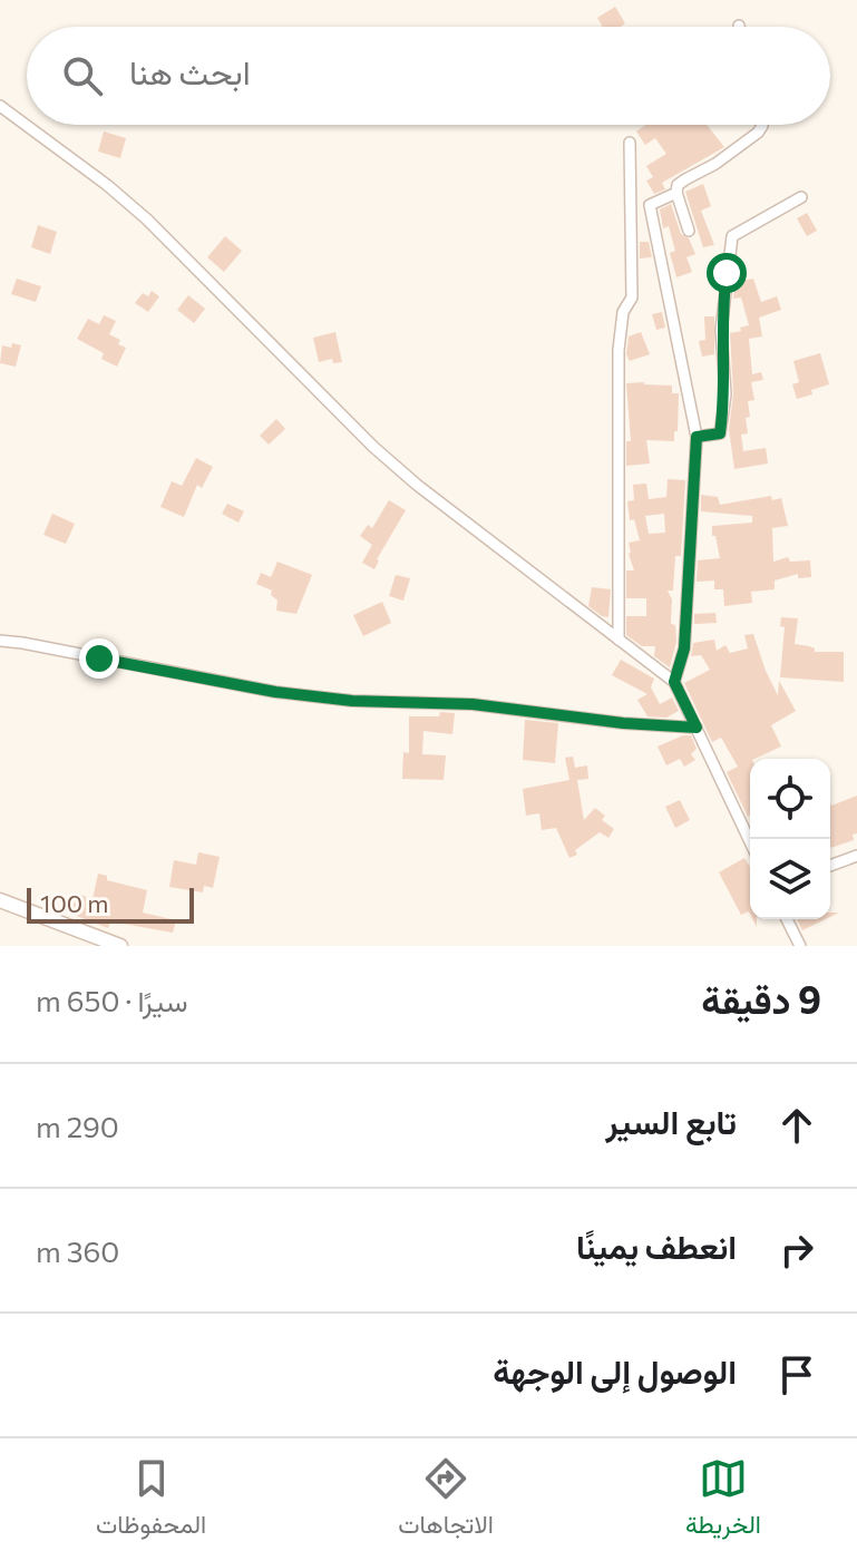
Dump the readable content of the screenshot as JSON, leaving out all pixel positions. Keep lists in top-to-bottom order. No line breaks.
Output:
{"scale_bar":"100 m","page":{"search":"ابحث هنا","scale":"100 m","heading":["9 دقيقة","سيرًا · 650 m"],"list":[["تابع السير","290 m"],["انعطف يمينًا","360 m"],"الوصول إلى الوجهة"],"nav":["الخريطة","الاتجاهات","المحفوظات"]}}
